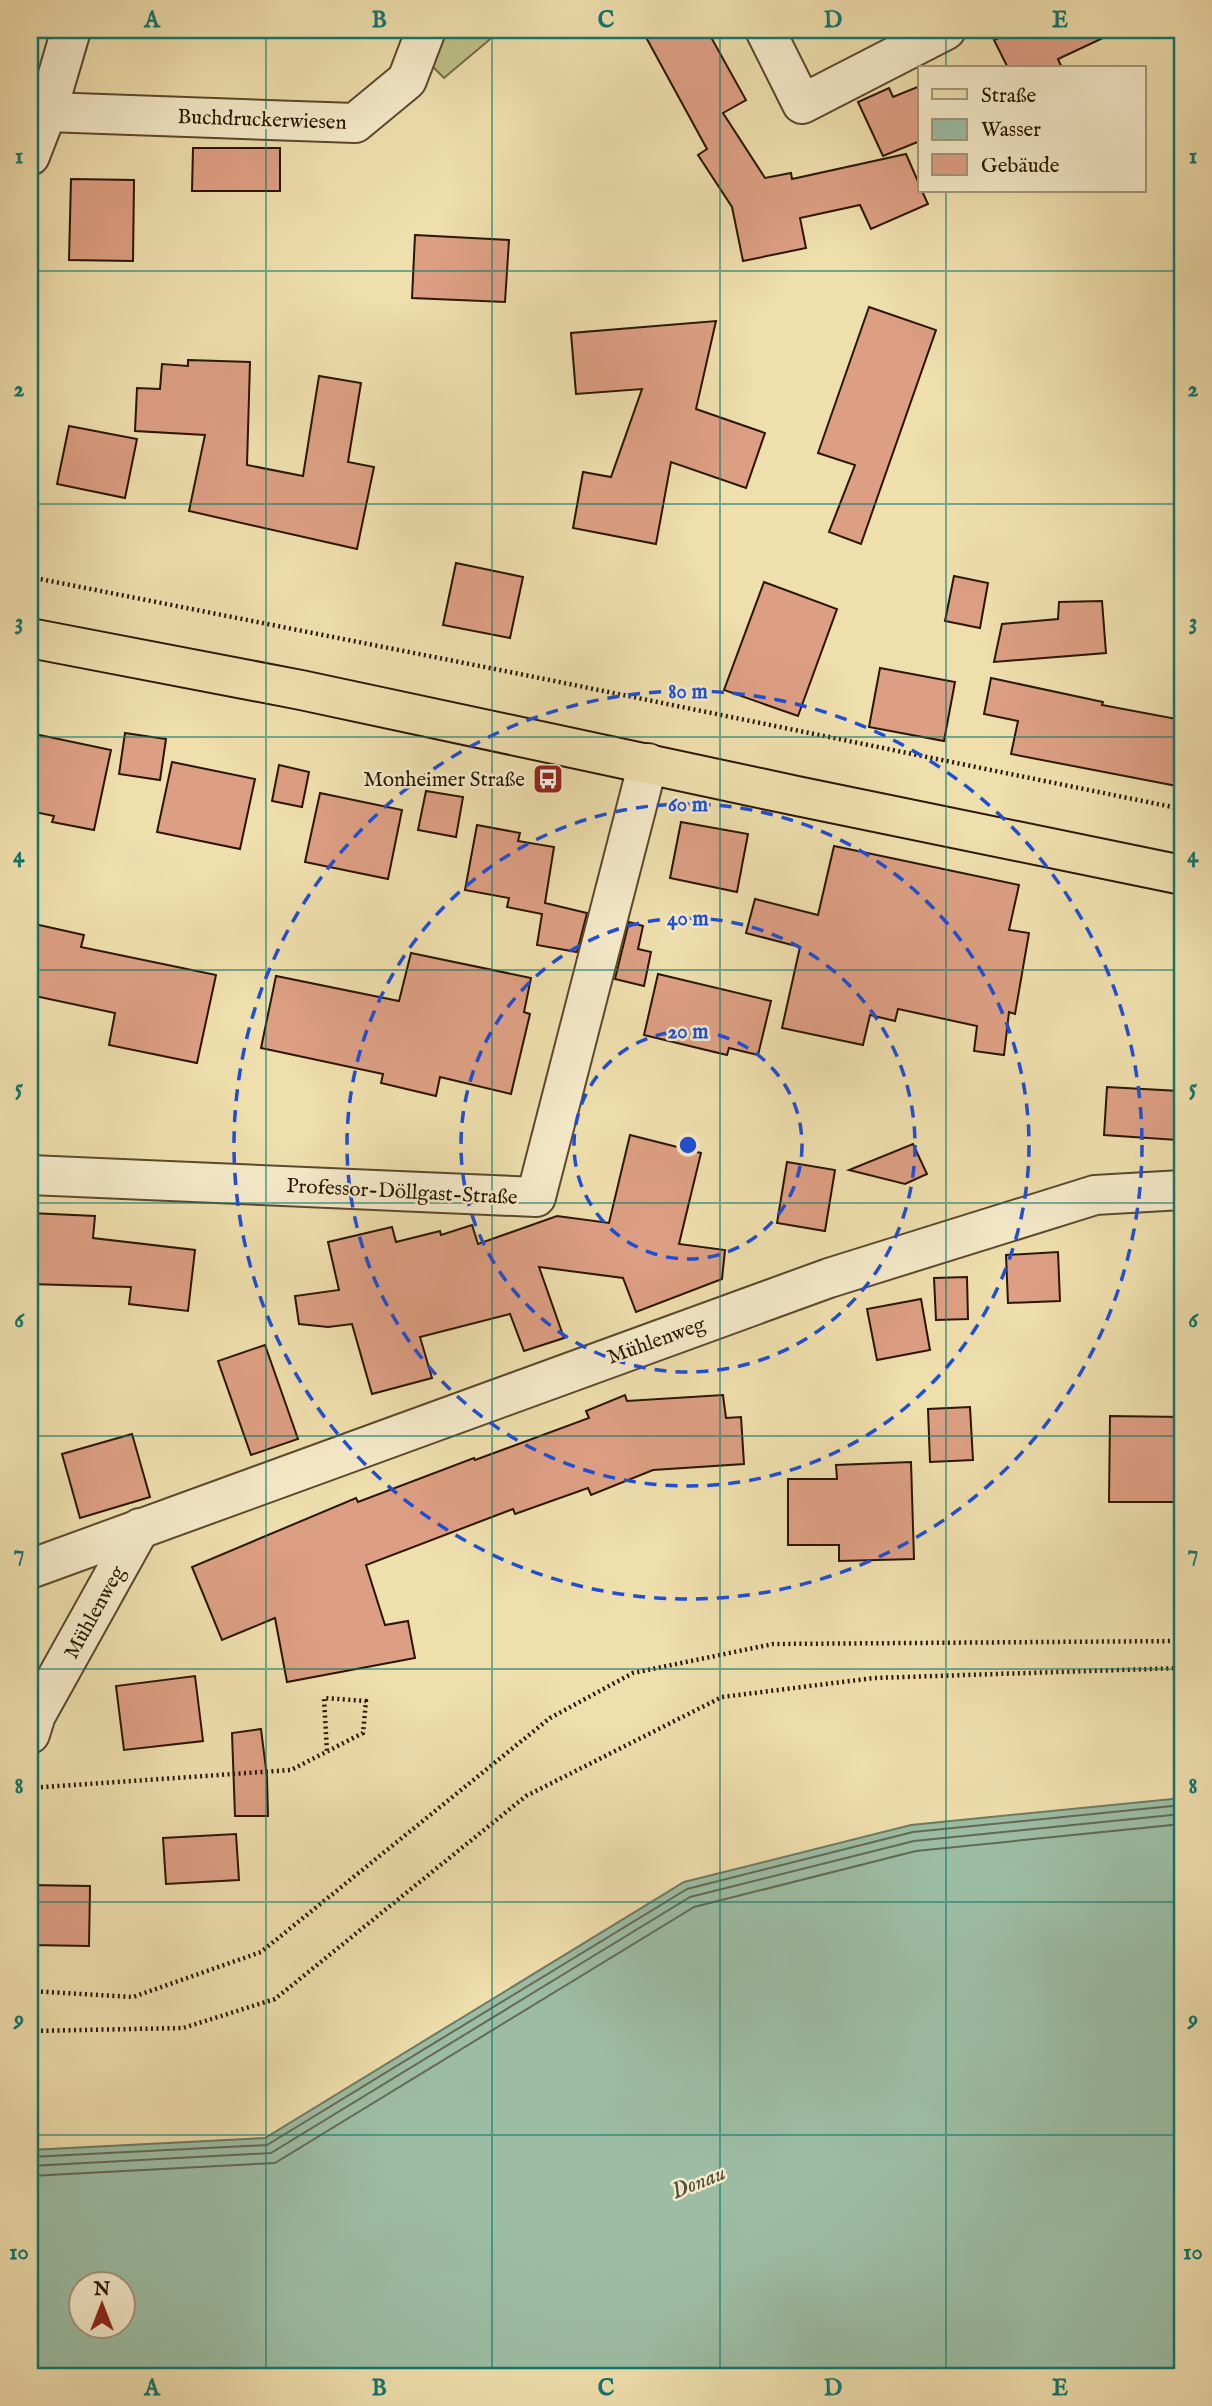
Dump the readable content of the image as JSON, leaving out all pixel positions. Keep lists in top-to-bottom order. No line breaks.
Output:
{"streets":{"street":["Buchdruckerwiesen","Professor-Döllgast-Straße","Mühlenweg"]},"water":["Donau"],"places":{"bus stop":["Monheimer Straße"]},"legend":["Straße","Wasser","Gebäude"],"north":"top","grid":{"columns":["A","B","C","D","E"],"rows":["1","2","3","4","5","6","7","8","9","10"]},"rings":["80 m","60 m","40 m","20 m"]}
